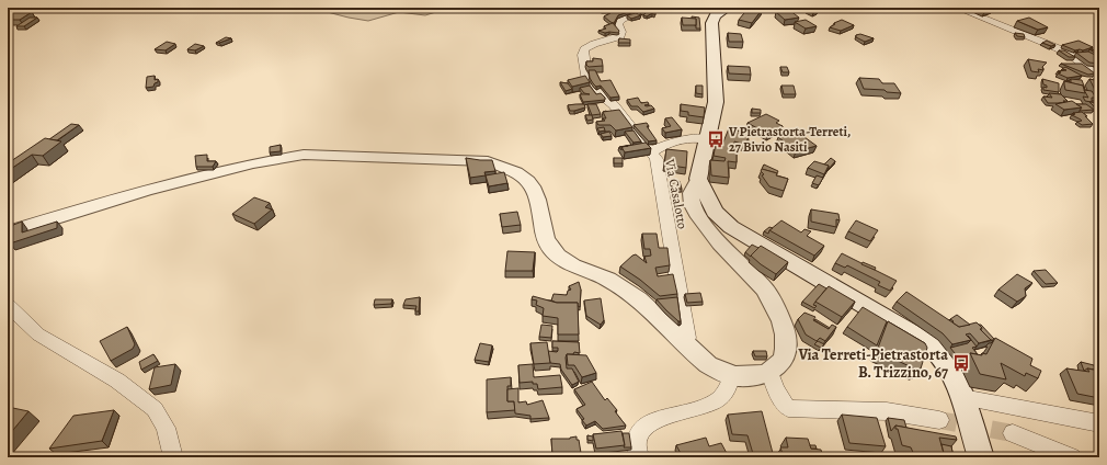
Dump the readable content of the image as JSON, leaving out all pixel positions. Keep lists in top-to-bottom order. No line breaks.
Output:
{"streets":{"street":["Via Casalotto"]},"places":{"bus stop":["V Pietrastorta-Terreti, 27 Bivio Nasiti","Via Terreti-Pietrastorta B. Trizzino, 67"]}}
